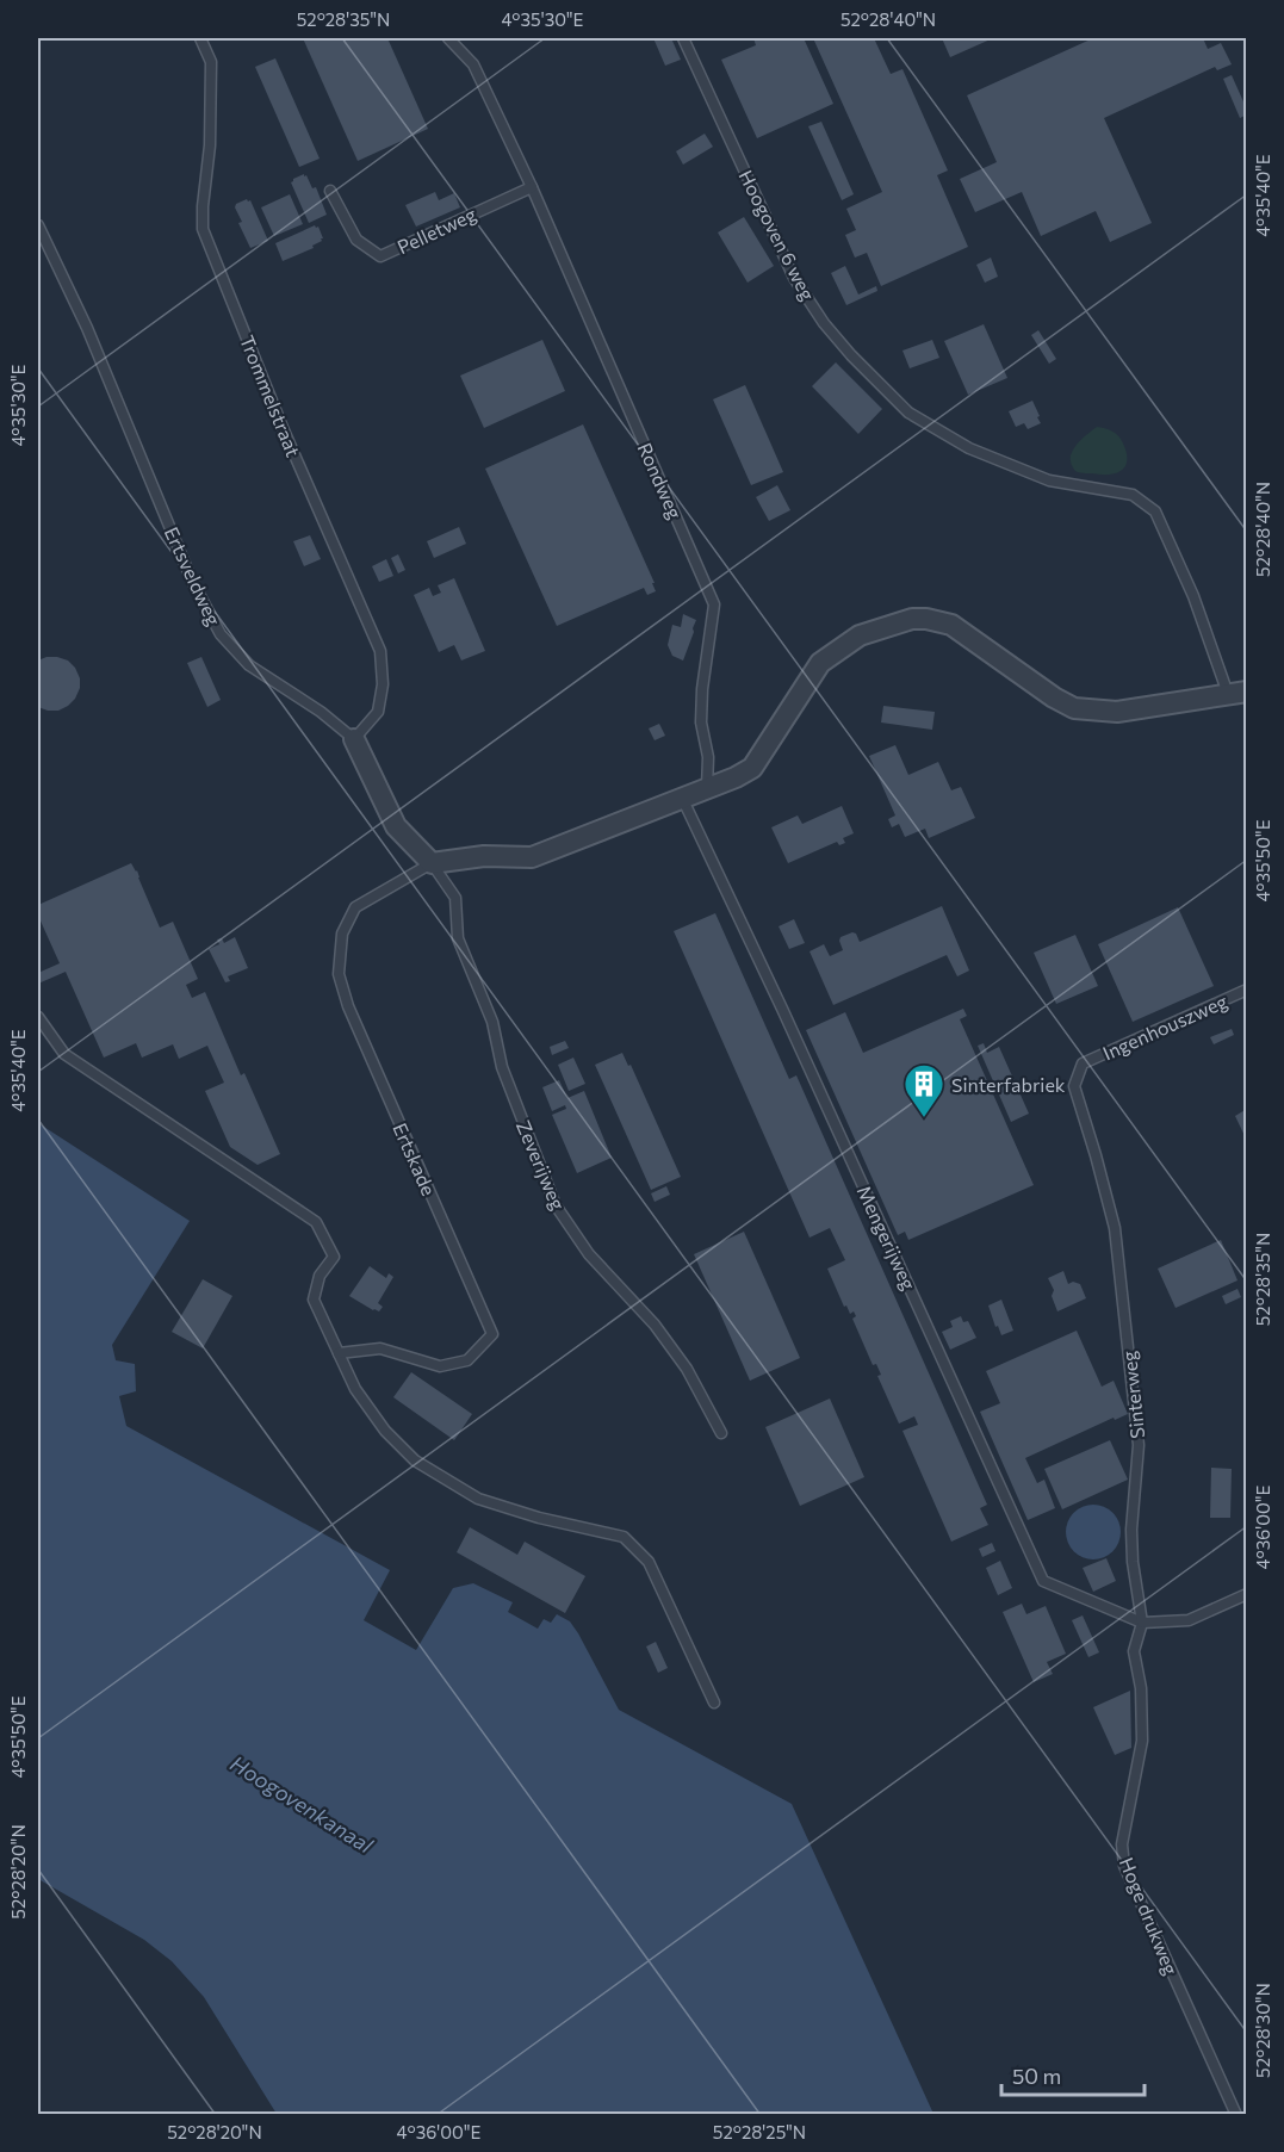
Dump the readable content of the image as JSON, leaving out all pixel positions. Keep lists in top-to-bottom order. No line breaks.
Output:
{"streets":{"street":["Ertsveldweg"],"lane":["Pelletweg","Hoogoven 6 weg","Trommelstraat","Rondweg","Ingenhouszweg","Ertskade","Zeverijweg","Mengerijweg","Sinterweg","Hoge drukweg"]},"crossings":[["Pelletweg","Rondweg"],["Trommelstraat","Ertsveldweg"],["Ertsveldweg","Ertskade"],["Ertsveldweg","Zeverijweg"],["Ingenhouszweg","Sinterweg"],["Ertskade","Zeverijweg"],["Mengerijweg","Sinterweg"],["Mengerijweg","Hoge drukweg"],["Sinterweg","Hoge drukweg"]],"water":["Hoogovenkanaal"],"places":{"building":["Sinterfabriek"]},"scale_bar":"50 m","coordinates":["52°28'35\"N","4°35'30\"E","52°28'40\"N","4°35'40\"E","4°35'50\"E","4°36'00\"E","52°28'20\"N","52°28'30\"N","52°28'25\"N"]}
